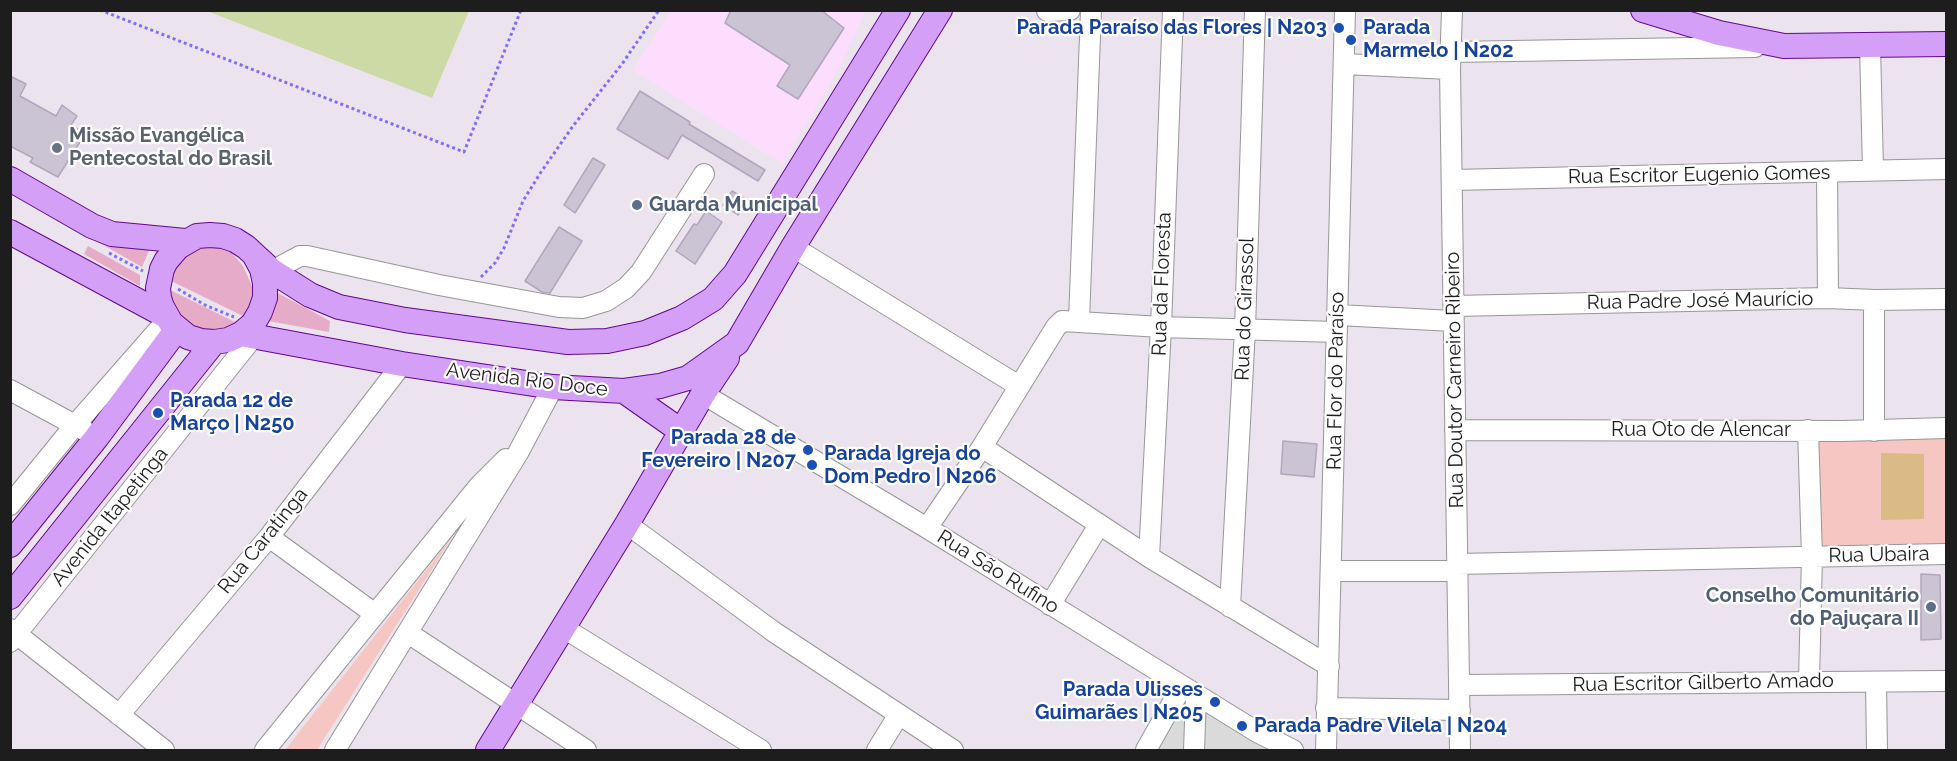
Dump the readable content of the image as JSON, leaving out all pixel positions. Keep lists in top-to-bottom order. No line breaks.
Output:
{"streets":{"main road":["Avenida Rio Doce","Avenida Itapetinga"],"street":["Rua Escritor Eugenio Gomes","Rua da Floresta","Rua Padre José Maurício","Rua do Girassol","Rua Doutor Carneiro Ribeiro","Rua Flor do Paraíso","Rua Oto de Alencar","Rua Caratinga","Rua Ubaira","Rua São Rufino","Rua Escritor Gilberto Amado"]},"crossings":[["Rua Escritor Eugenio Gomes","Rua Doutor Carneiro Ribeiro"],["Rua da Floresta","Rua Padre José Maurício"],["Rua Padre José Maurício","Rua do Girassol"],["Rua Padre José Maurício","Rua Doutor Carneiro Ribeiro"],["Rua Padre José Maurício","Rua Flor do Paraíso"],["Avenida Rio Doce","Avenida Itapetinga"],["Avenida Rio Doce","Rua Caratinga"],["Rua Doutor Carneiro Ribeiro","Rua Oto de Alencar"],["Rua Doutor Carneiro Ribeiro","Rua Ubaira"],["Rua Doutor Carneiro Ribeiro","Rua Escritor Gilberto Amado"],["Rua Flor do Paraíso","Rua Ubaira"]],"places":["Parada Paraíso das Flores | N203","Parada Marmelo | N202","Missão Evangélica Pentecostal do Brasil","Guarda Municipal","Parada 12 de Março | N250","Parada 28 de Fevereiro | N207","Parada Igreja do Dom Pedro | N206","Conselho Comunitário do Pajuçara II","Parada Ulisses Guimarães | N205","Parada Padre Vilela | N204"]}
